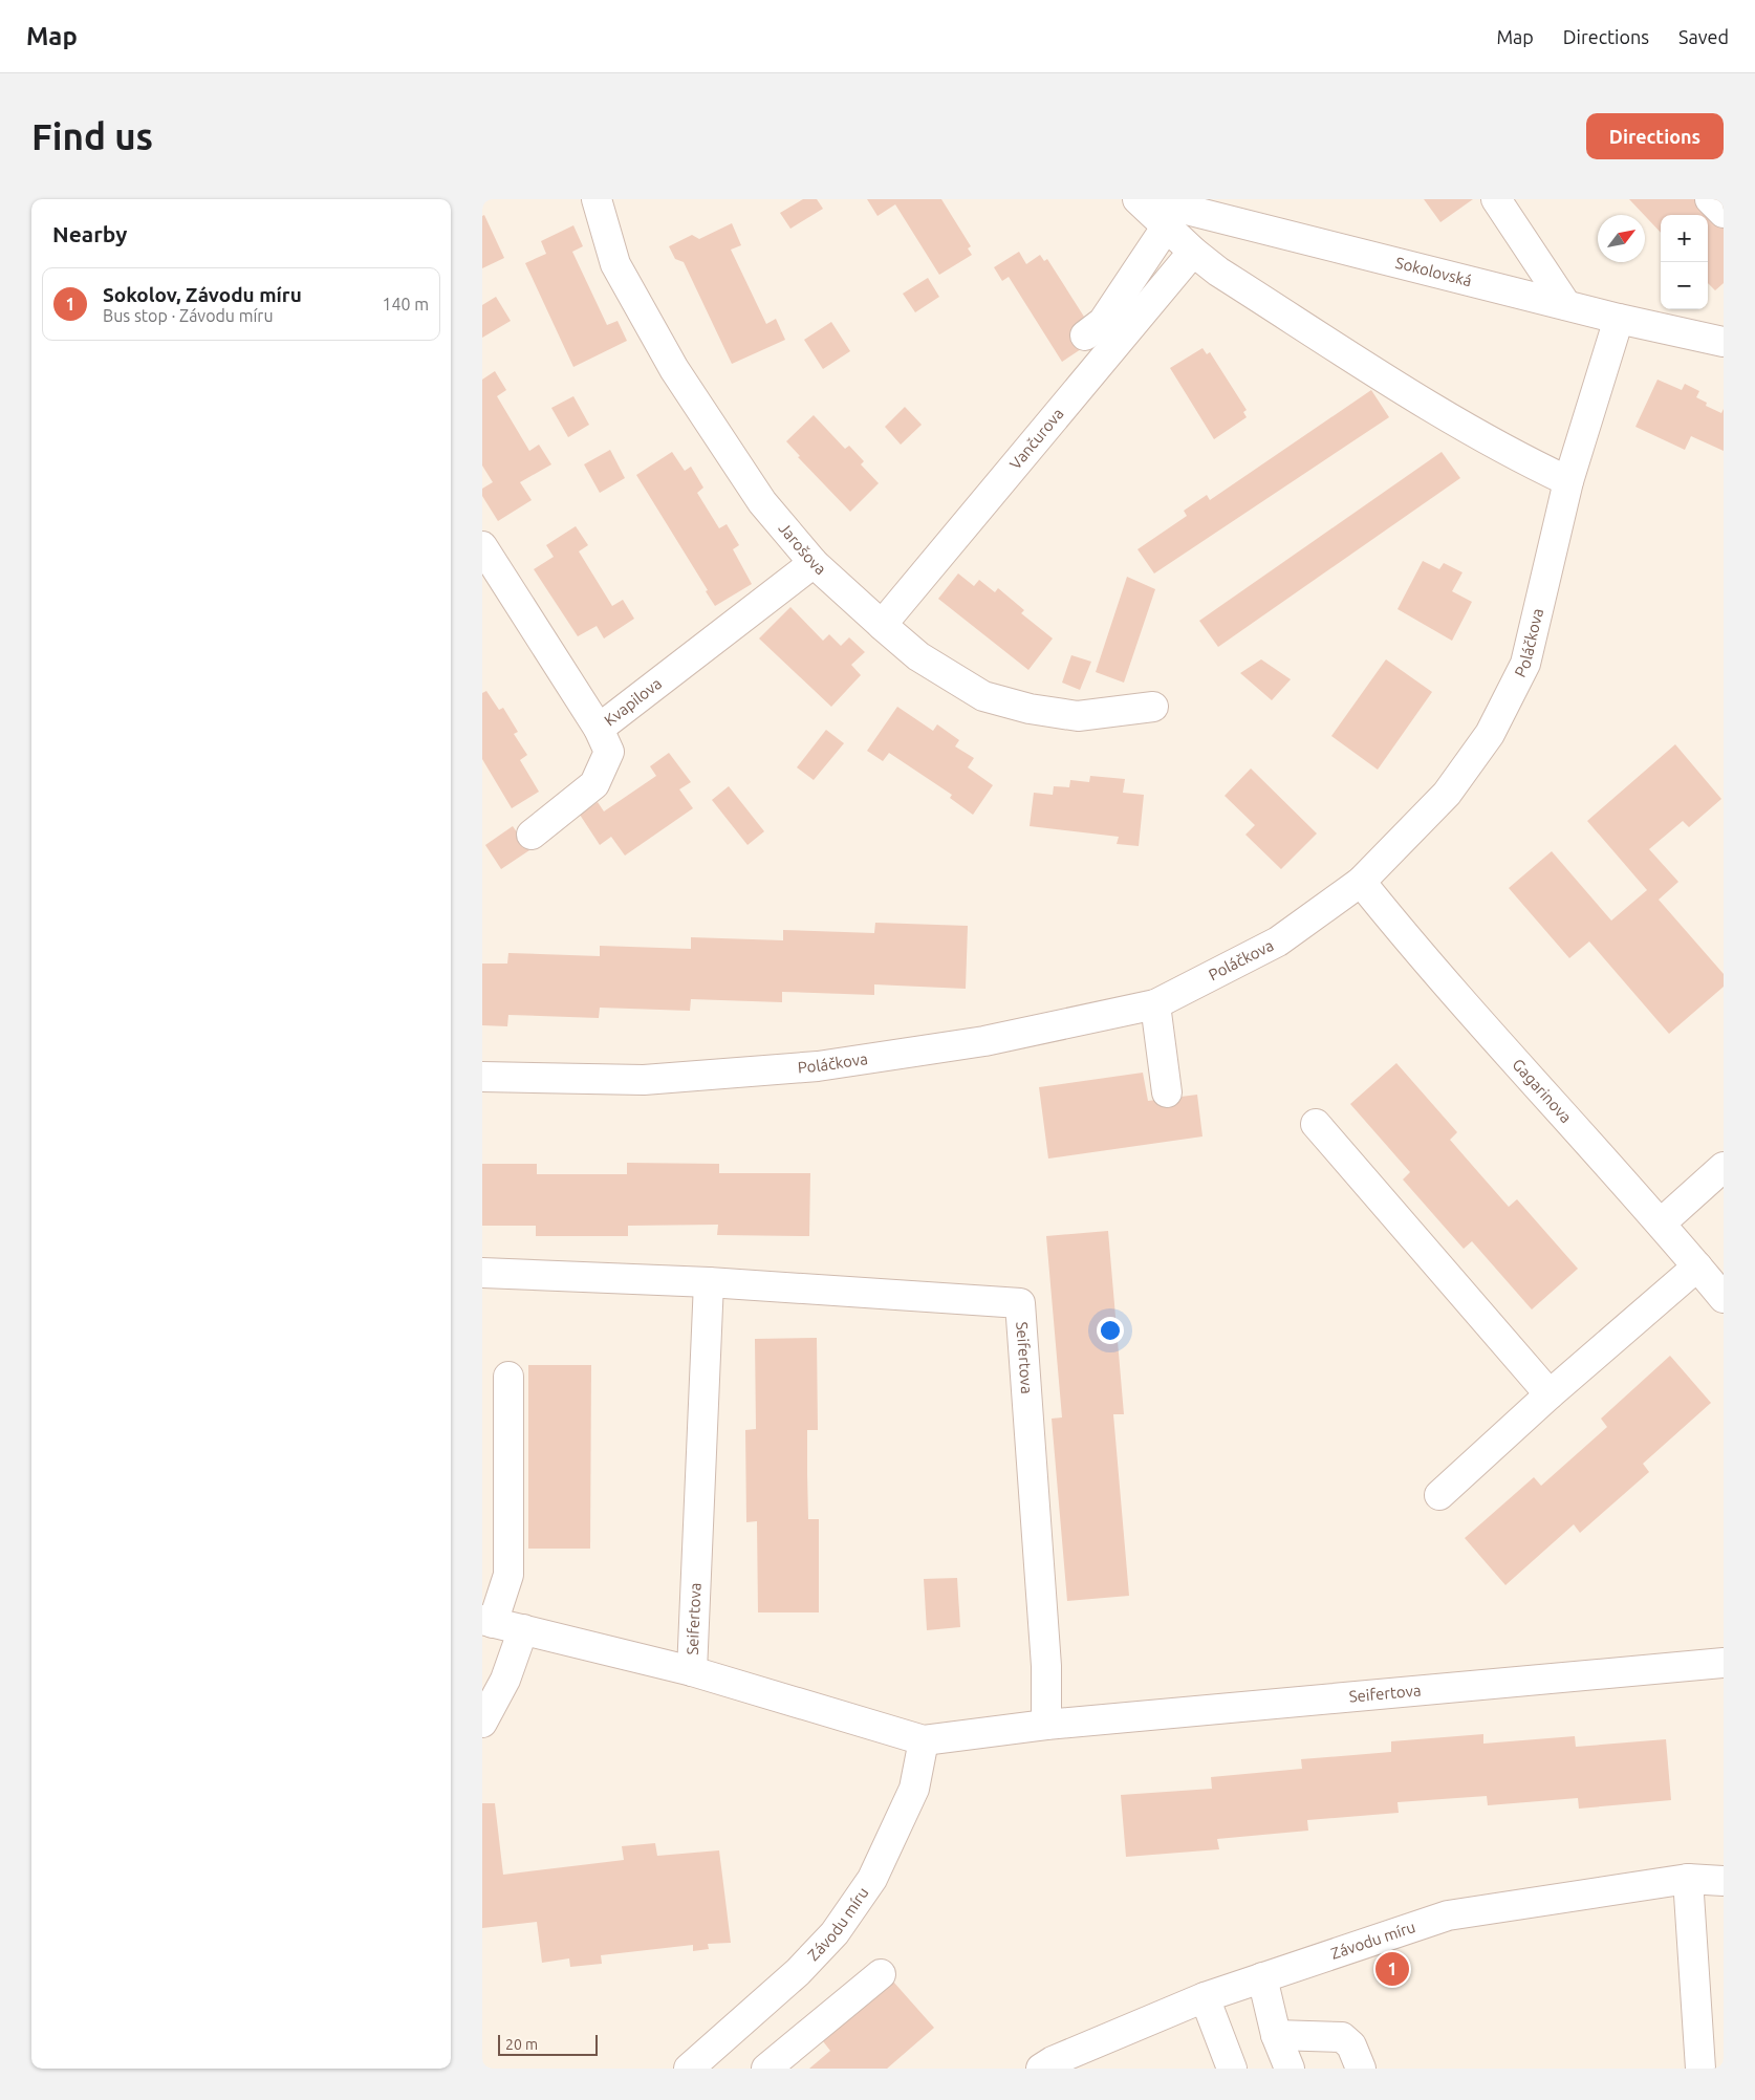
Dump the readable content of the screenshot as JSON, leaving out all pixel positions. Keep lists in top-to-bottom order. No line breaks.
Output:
{"streets":{"street":["Sokolovská","Vančurova","Jarošova","Poláčkova","Kvapilova","Gagarinova","Seifertova","Závodu míru"]},"crossings":[["Sokolovská","Poláčkova"],["Vančurova","Jarošova"],["Jarošova","Kvapilova"],["Poláčkova","Gagarinova"],["Seifertova","Závodu míru"]],"scale_bar":"20 m","north":"top right","page":{"header":"Map","nav":["Map","Directions","Saved"],"buttons":"Directions","title":"Find us","heading":"Nearby","map_buttons":["+","−"],"list":[{"mark":"1","name":"Sokolov, Závodu míru","note":"Bus stop · Závodu míru","value":"140 m"}],"pins":"1","scale":"20 m"}}
